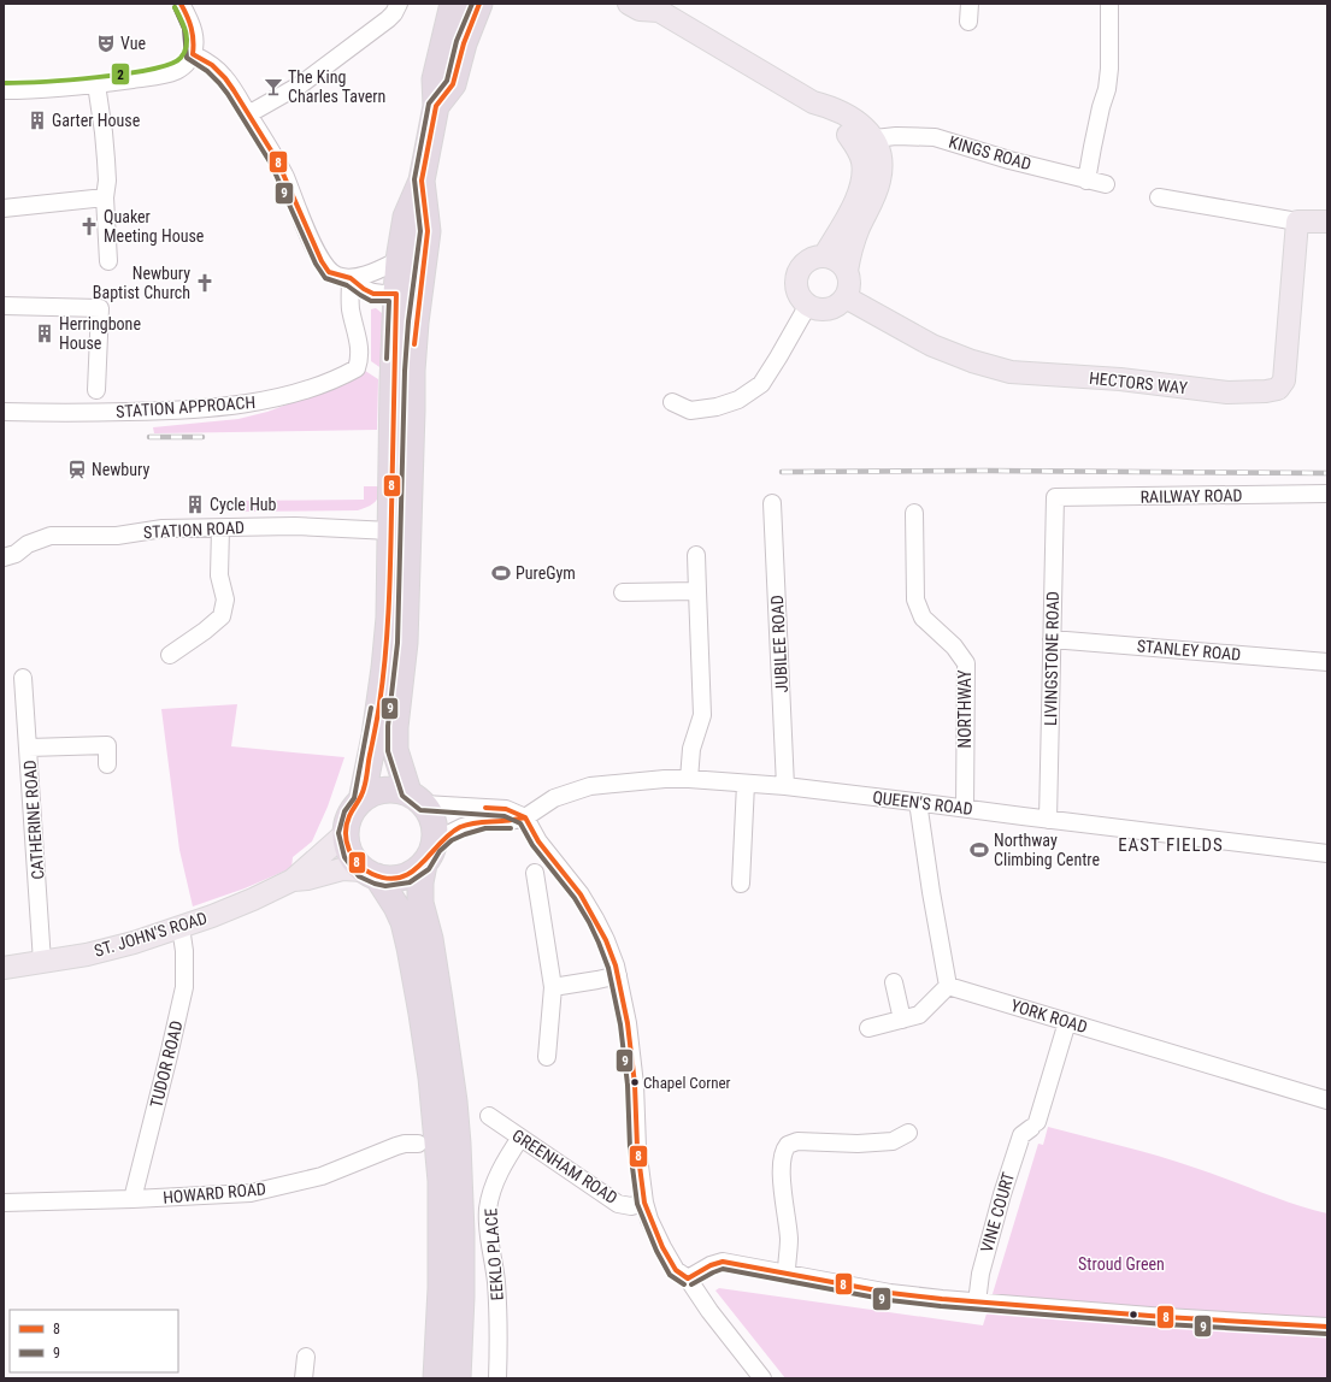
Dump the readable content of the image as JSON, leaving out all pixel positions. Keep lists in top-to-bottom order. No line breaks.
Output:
{"streets":{"main road":["KINGS ROAD","HECTORS WAY","ST. JOHN'S ROAD"],"street":["STATION APPROACH","RAILWAY ROAD","STATION ROAD","JUBILEE ROAD","STANLEY ROAD","LIVINGSTONE ROAD","NORTHWAY","QUEEN'S ROAD","CATHERINE ROAD","YORK ROAD","TUDOR ROAD","GREENHAM ROAD","HOWARD ROAD","VINE COURT","EEKLO PLACE"]},"crossings":[["RAILWAY ROAD","LIVINGSTONE ROAD"],["JUBILEE ROAD","QUEEN'S ROAD"],["STANLEY ROAD","LIVINGSTONE ROAD"],["LIVINGSTONE ROAD","QUEEN'S ROAD"],["NORTHWAY","QUEEN'S ROAD"],["QUEEN'S ROAD","GREENHAM ROAD"],["CATHERINE ROAD","ST. JOHN'S ROAD"],["ST. JOHN'S ROAD","TUDOR ROAD"],["YORK ROAD","VINE COURT"],["TUDOR ROAD","HOWARD ROAD"],["GREENHAM ROAD","EEKLO PLACE"]],"districts":["EAST FIELDS"],"parks":["Stroud Green"],"places":{"theatre":["Vue"],"bar":["The King Charles Tavern"],"building":["Garter House","Herringbone House","Cycle Hub"],"church":["Quaker Meeting House","Newbury Baptist Church"],"station":["Newbury"],"sports":["PureGym","Northway Climbing Centre"],"other":["Chapel Corner"]},"lines":["transit line 8","transit line 9","transit line 2"],"legend":["8","9"]}
